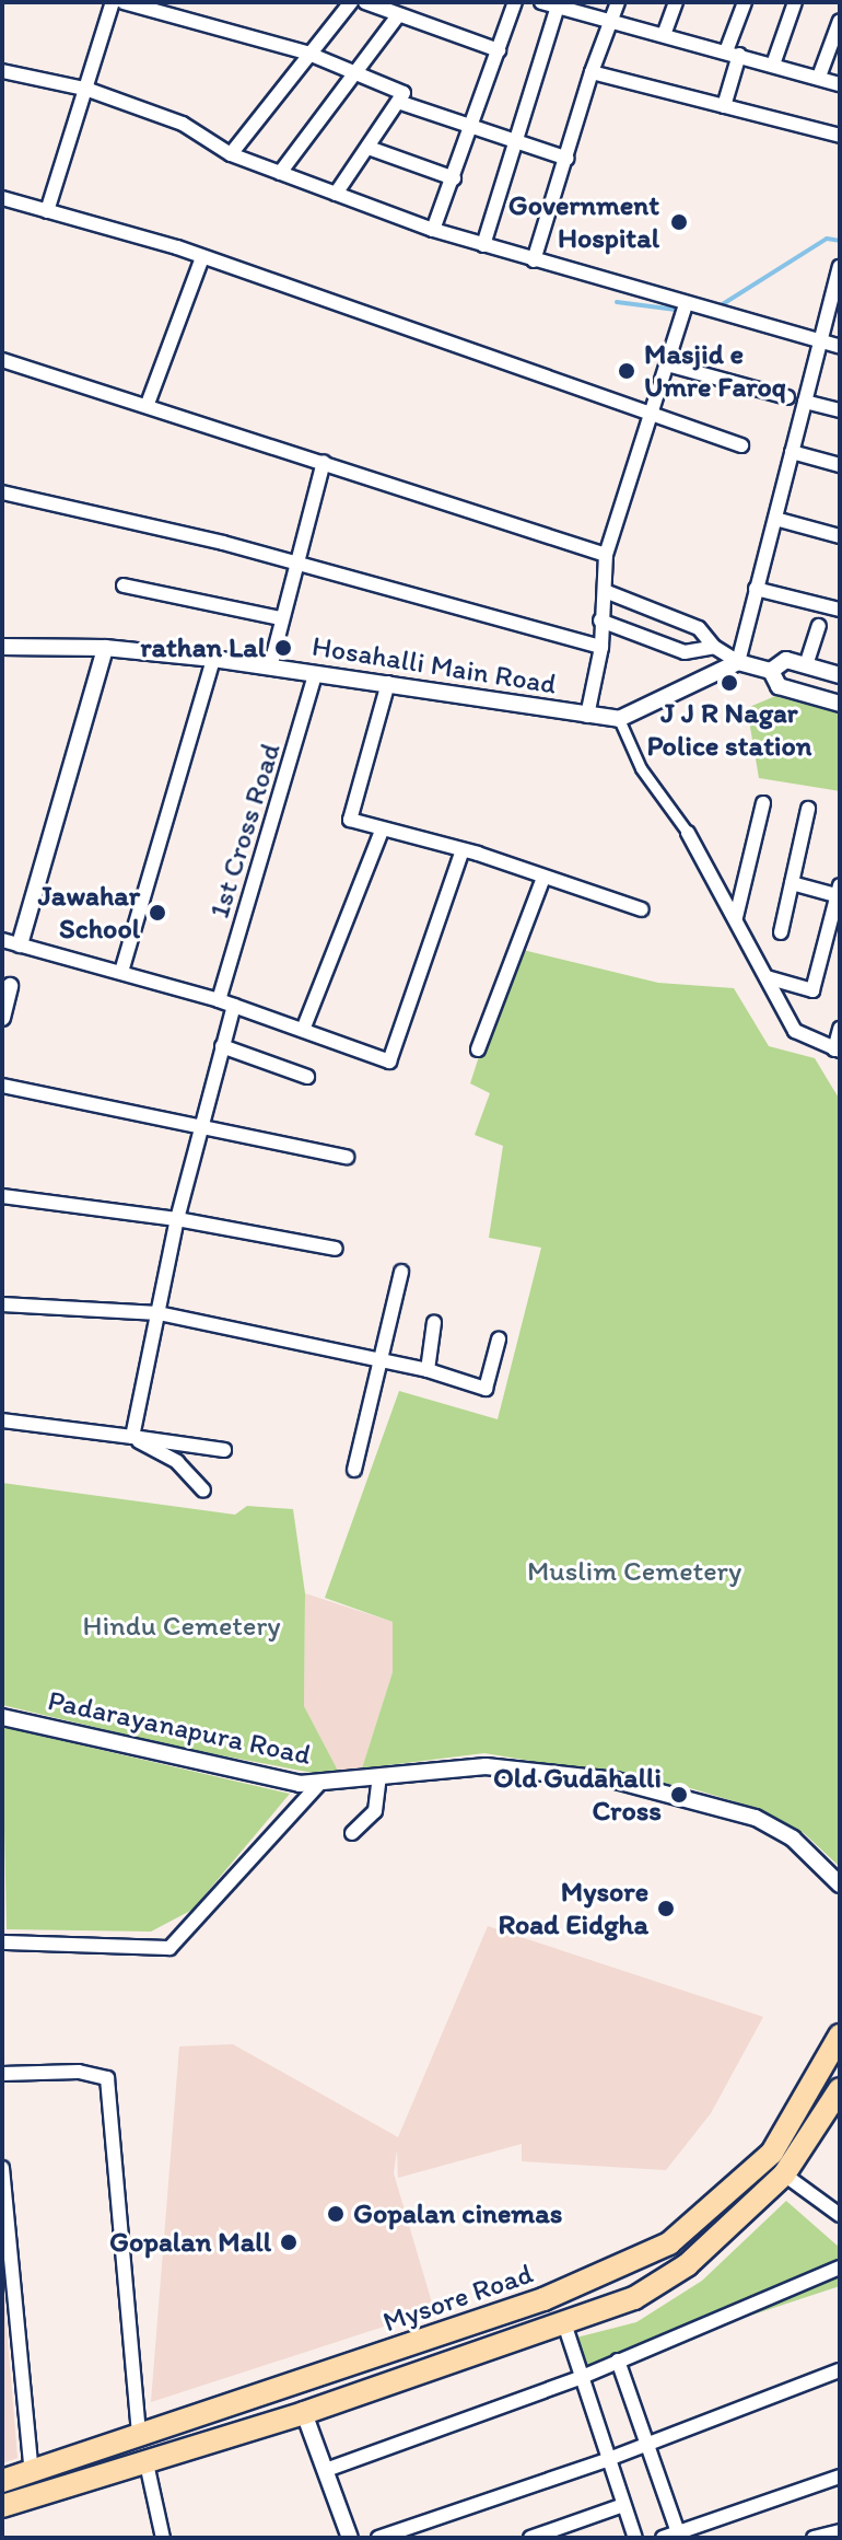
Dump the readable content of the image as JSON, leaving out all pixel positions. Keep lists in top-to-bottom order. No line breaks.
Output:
{"streets":{"highway":["Mysore Road"],"street":["Hosahalli Main Road","1st Cross Road","Padarayanapura Road"]},"crossings":[["Hosahalli Main Road","1st Cross Road"]],"parks":["Muslim Cemetery","Hindu Cemetery"],"places":["Government Hospital","Masjid e Umre Faroq","rathan Lal","J J R Nagar Police station","Jawahar School","Old Gudahalli Cross","Mysore Road Eidgha","Gopalan cinemas","Gopalan Mall"]}
